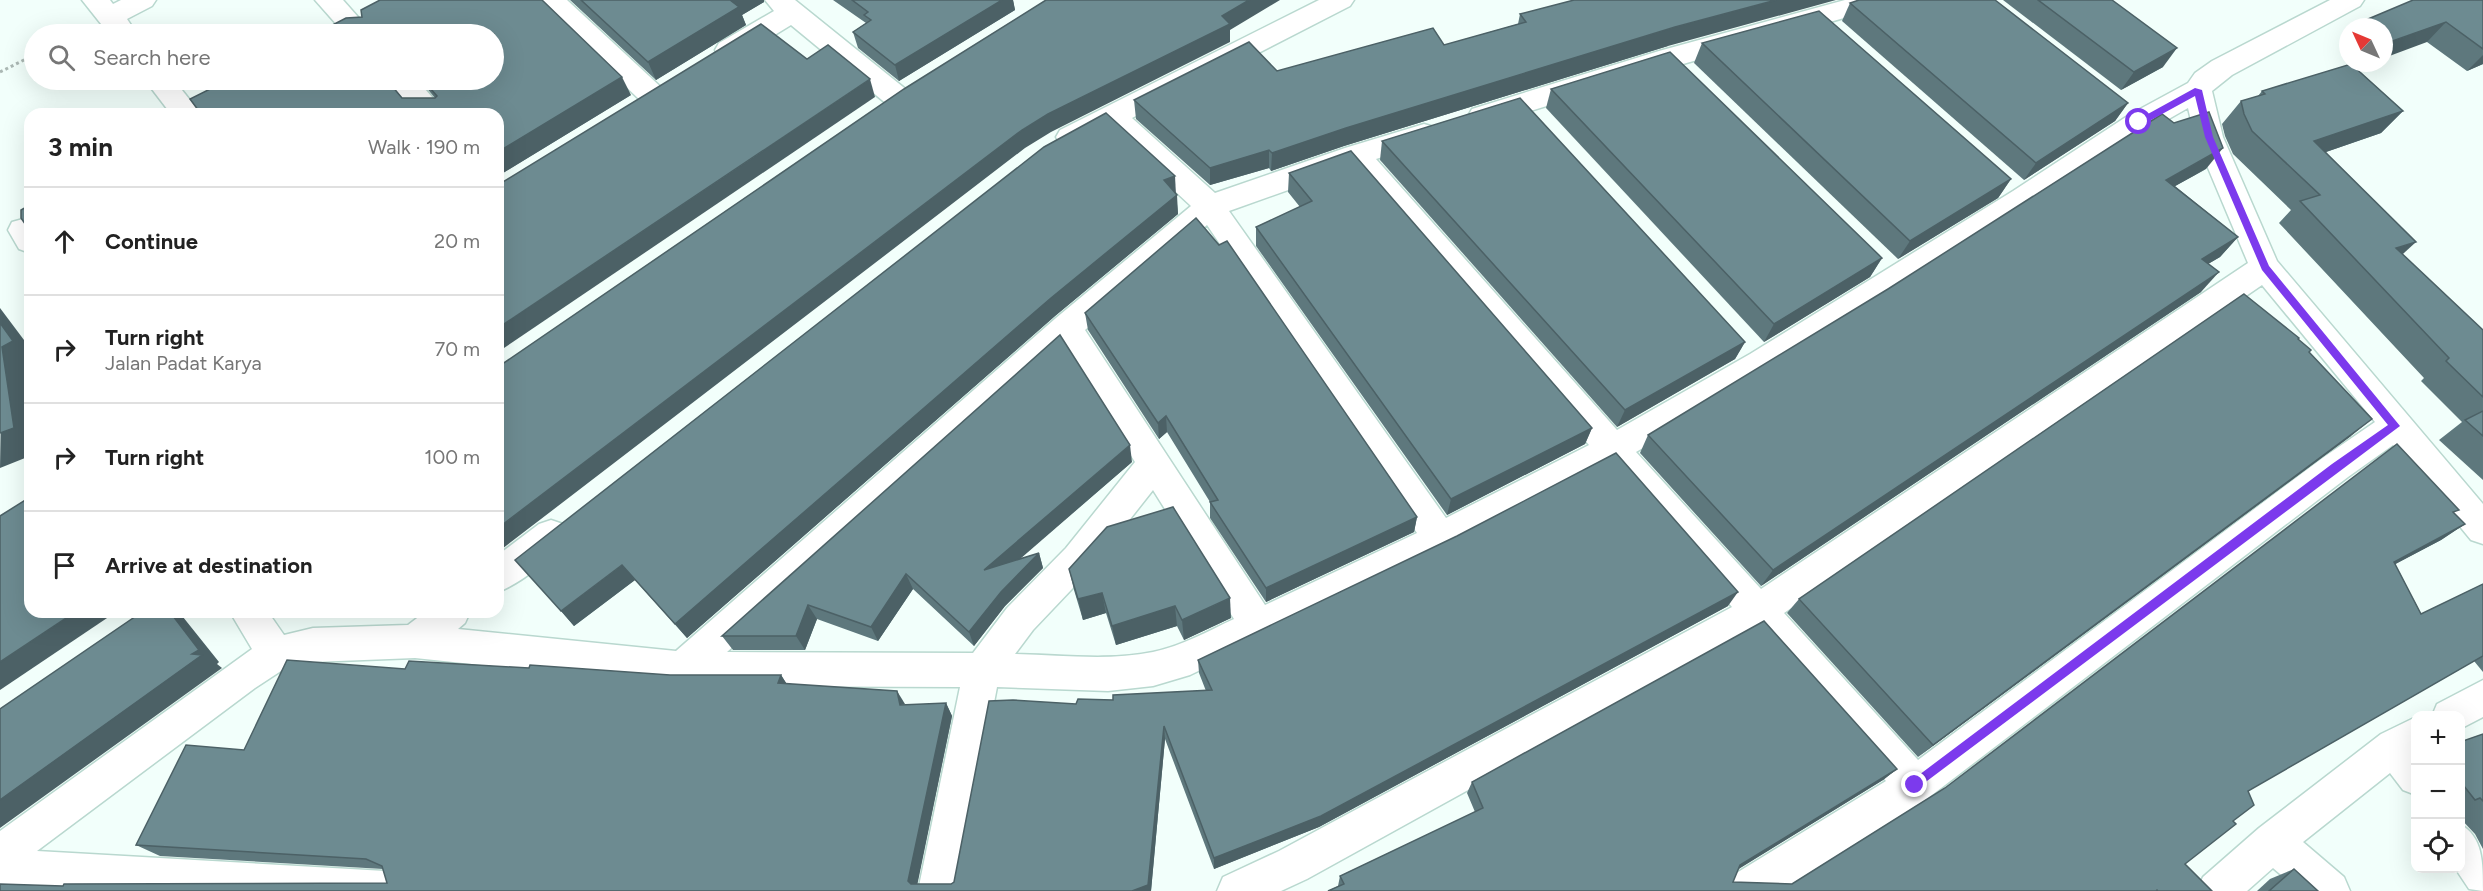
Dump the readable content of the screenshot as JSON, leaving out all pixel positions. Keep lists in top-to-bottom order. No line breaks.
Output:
{"north":"top left","page":{"search":"Search here","heading":["3 min","Walk · 190 m"],"list":[["Continue","20 m"],["Turn right","Jalan Padat Karya","70 m"],["Turn right","100 m"],"Arrive at destination"],"map_buttons":["+","−"]}}
